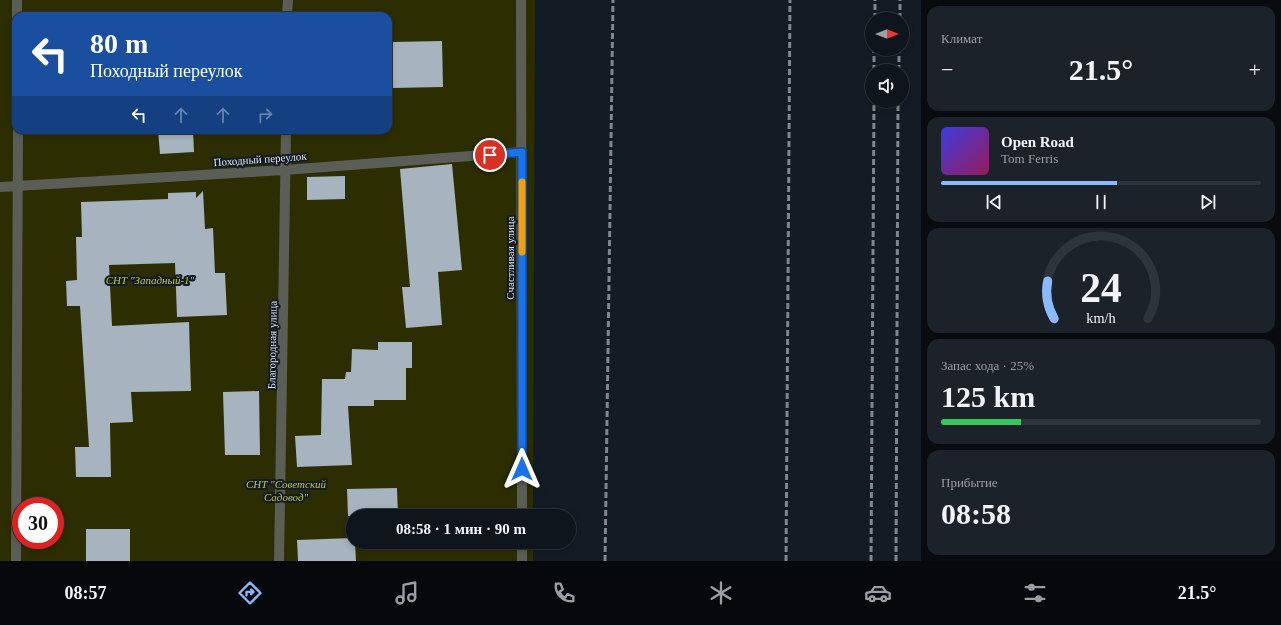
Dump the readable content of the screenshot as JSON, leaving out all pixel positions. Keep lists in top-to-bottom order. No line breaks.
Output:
{"streets":{"street":["Походный переулок","Счастливая улица","Благородная улица"]},"crossings":[["Походный переулок","Счастливая улица"],["Походный переулок","Благородная улица"]],"parks":["СНТ \"Западный-1\"","СНТ \"Советский Садовод\""],"north":"right","page":{"tile":["Климат",["Запас хода · 25%","125 km"],["Прибытие","08:58"]],"turn":["80 m","Походный переулок"],"heat":["−","21.5°","+"],"song":["Open Road","Tom Ferris"],"limit":"30","trip":"08:58 · 1 мин · 90 m","tabs":["08:57","21.5°"],"gauge":["24","km/h"]}}
